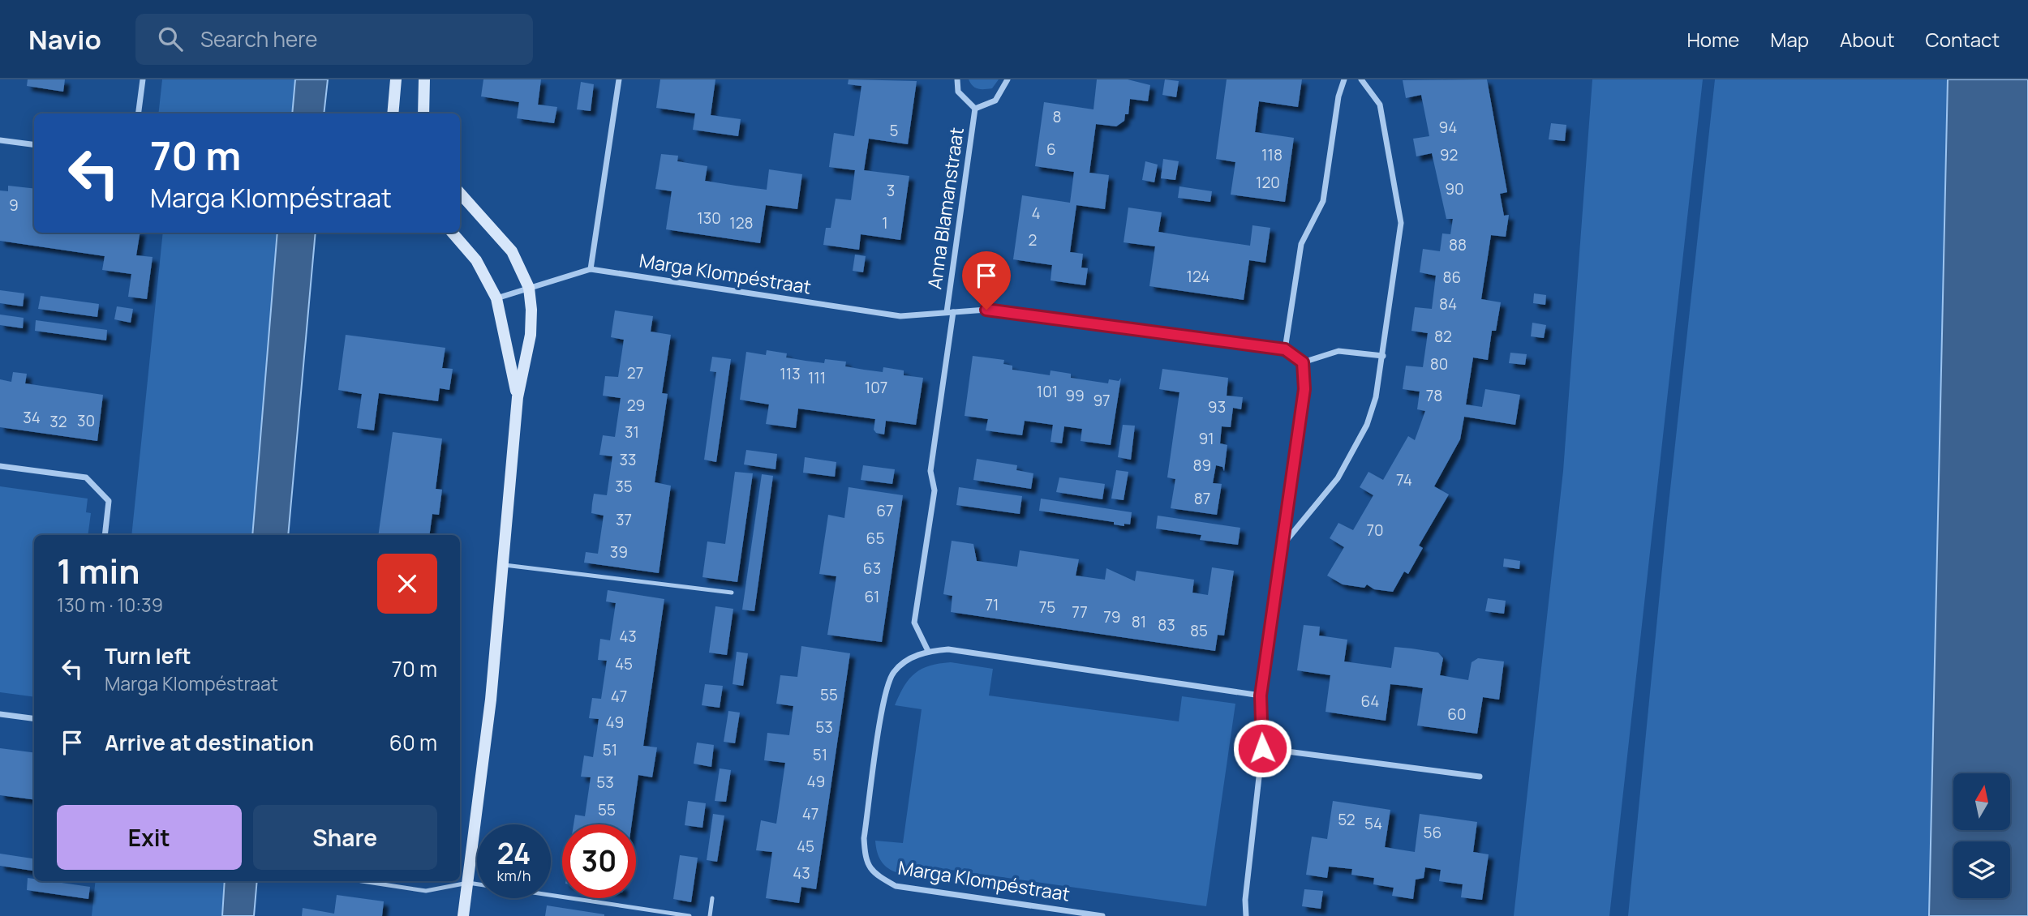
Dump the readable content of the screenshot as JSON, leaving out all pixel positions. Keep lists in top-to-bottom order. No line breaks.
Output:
{"streets":{"street":["Anna Blamanstraat","Marga Klompéstraat"]},"crossings":[["Anna Blamanstraat","Marga Klompéstraat"]],"house_numbers":["8","94","5","6","118","92","120","90","3","9","4","130","128","1","2","88","124","86","84","82","80","27","113","111","107","101","99","78","97","29","93","34","30","32","31","91","33","89","74","35","87","67","37","70","65","39","63","61","71","75","77","79","81","83","85","43","45","55","47","64","60","49","53","51","51","49","53","55","47","52","54","56","45","43"],"north":"top","page":{"header":"Navio","search":"Search here","nav":["Home","Map","About","Contact"],"turn":["70 m","Marga Klompéstraat"],"heading":["1 min","130 m · 10:39"],"list":[{"name":"Turn left","note":"Marga Klompéstraat","value":"70 m"},{"name":"Arrive at destination","value":"60 m"}],"buttons":["Exit","Share"],"speed":"24 km/h","limit":"30"}}
